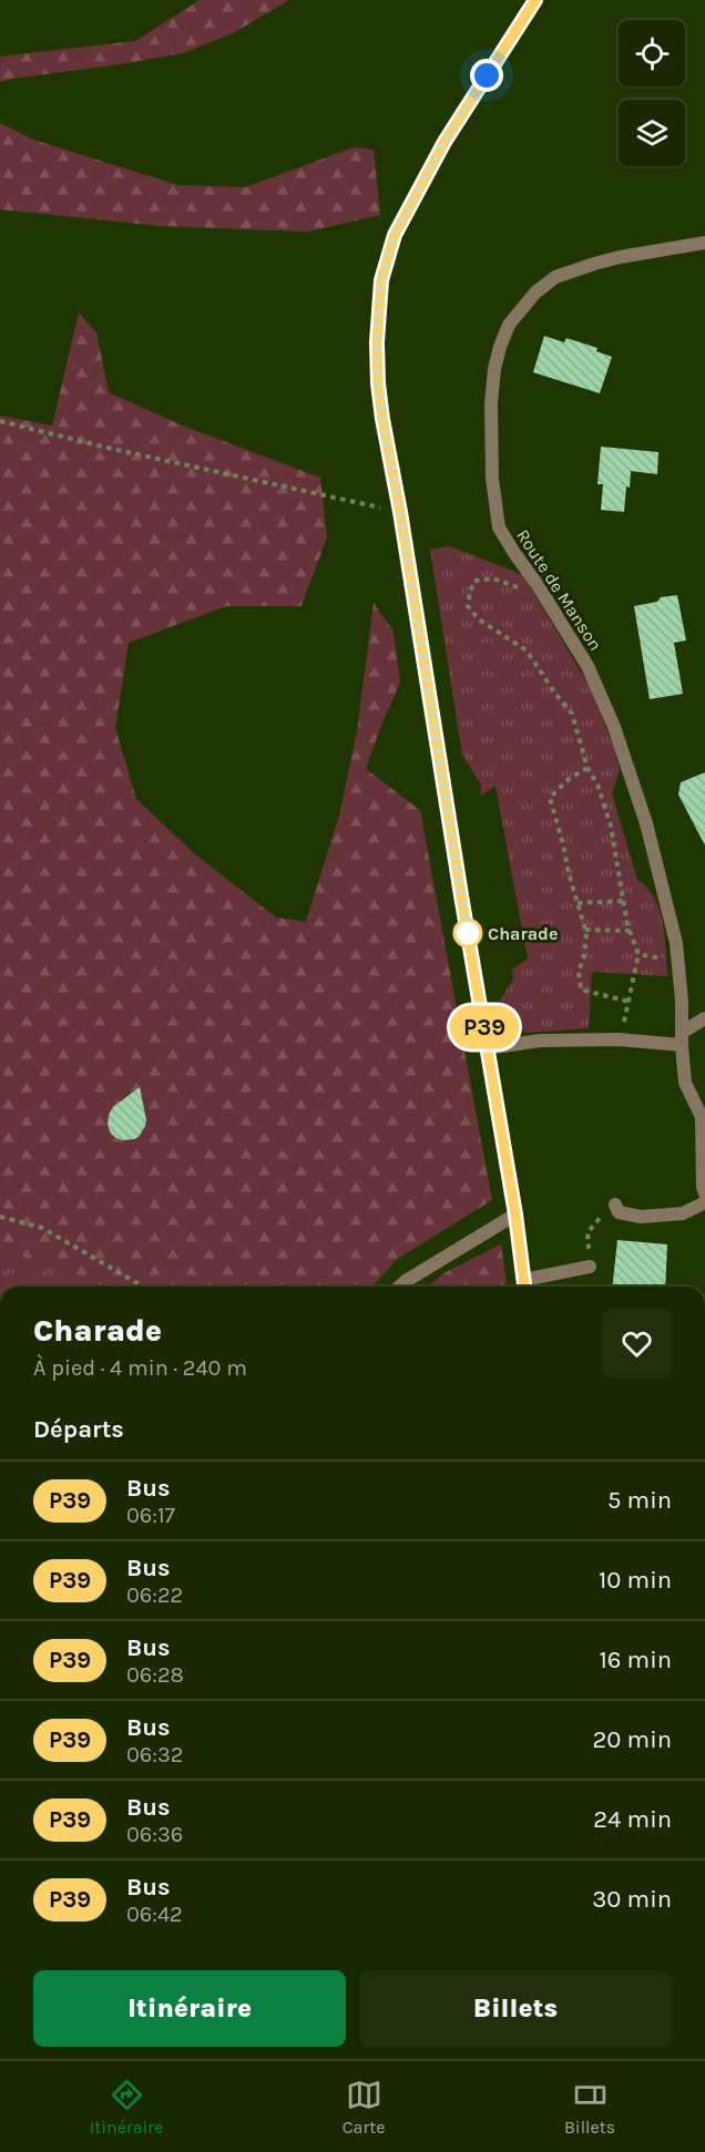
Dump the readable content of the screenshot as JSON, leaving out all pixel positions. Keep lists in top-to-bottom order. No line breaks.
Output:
{"streets":{"street":["Route de Manson"]},"places":["Charade"],"lines":["bus line P39"],"page":{"on_map":"P39","heading":[["Charade","À pied · 4 min · 240 m"],"Départs"],"list":[{"mark":"P39","name":"Bus","note":"06:17","value":"5 min"},{"mark":"P39","name":"Bus","note":"06:22","value":"10 min"},{"mark":"P39","name":"Bus","note":"06:28","value":"16 min"},{"mark":"P39","name":"Bus","note":"06:32","value":"20 min"},{"mark":"P39","name":"Bus","note":"06:36","value":"24 min"},{"mark":"P39","name":"Bus","note":"06:42","value":"30 min"}],"buttons":["Itinéraire","Billets"],"tabs":["Itinéraire","Carte","Billets"]}}
